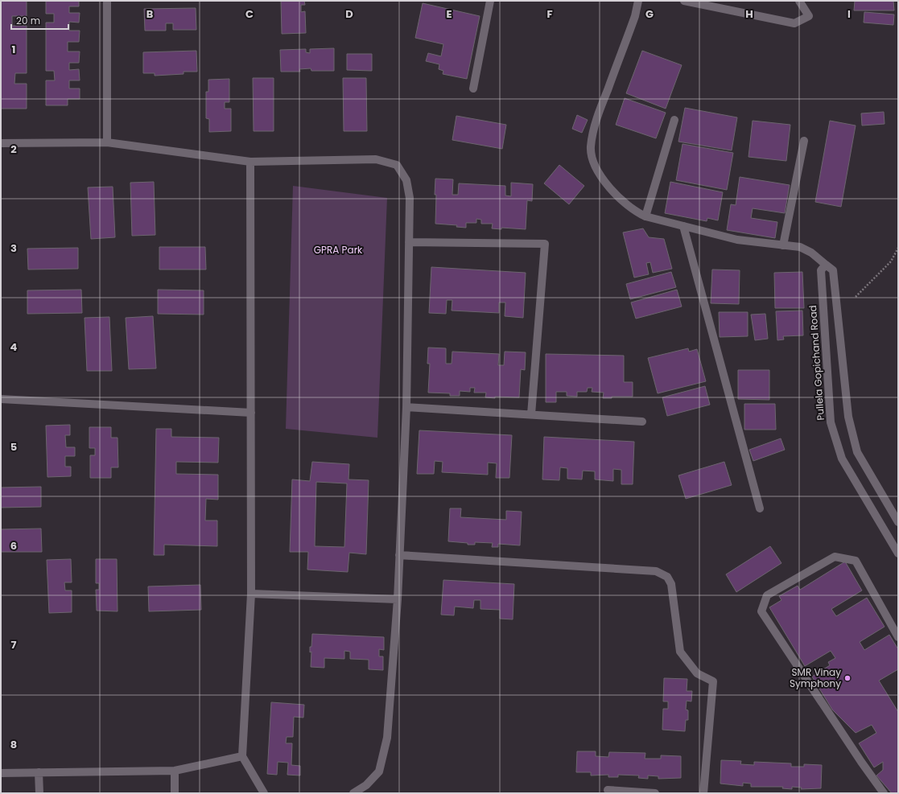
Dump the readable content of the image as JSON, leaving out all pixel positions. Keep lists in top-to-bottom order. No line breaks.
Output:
{"streets":{"street":["Pullela Gopichand Road"]},"parks":["GPRA Park"],"places":["SMR Vinay Symphony"],"scale_bar":"20 m","grid":{"columns":["B","C","D","E","F","G","H","I"],"rows":["1","2","3","4","5","6","7","8"]}}
